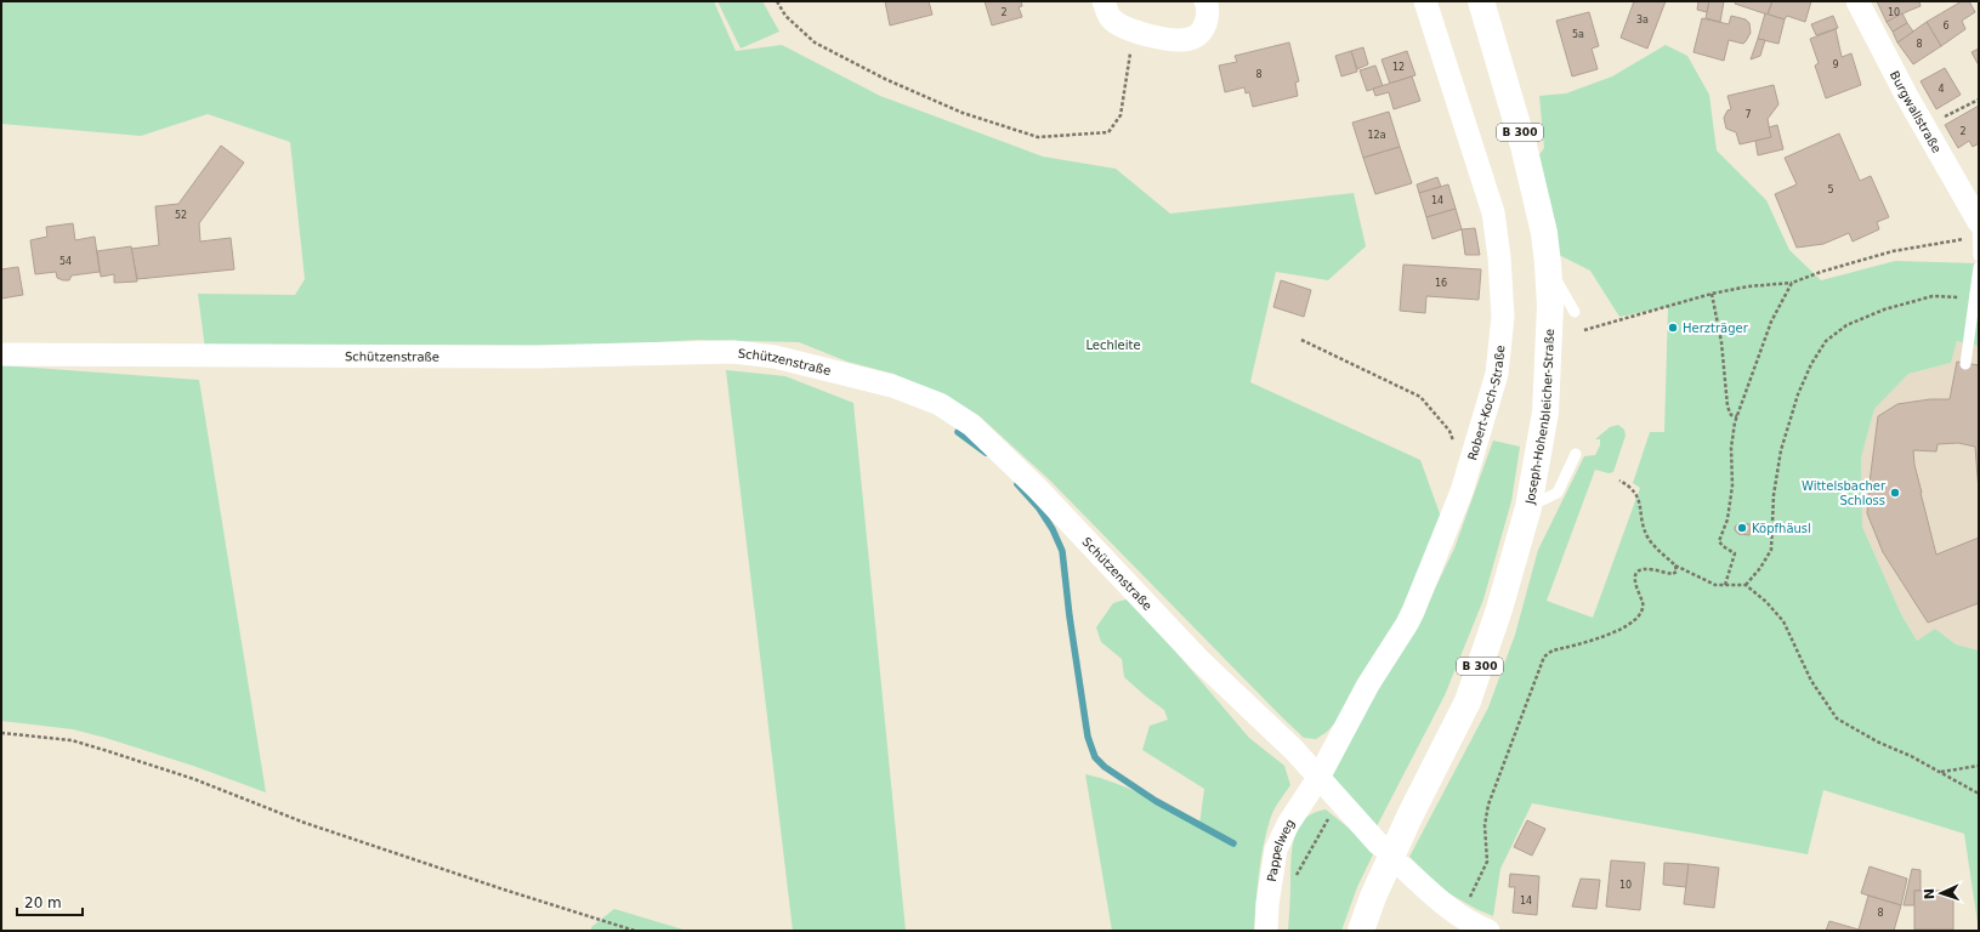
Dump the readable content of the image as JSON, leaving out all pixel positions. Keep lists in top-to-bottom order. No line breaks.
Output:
{"streets":{"main road":["B 300","Joseph-Hohenbleicher-Straße"],"street":["Burgwallstraße","Schützenstraße","Robert-Koch-Straße","Pappelweg"]},"crossings":[["Schützenstraße","Robert-Koch-Straße"],["Schützenstraße","Pappelweg"],["Robert-Koch-Straße","Pappelweg"]],"parks":["Lechleite"],"places":["Herzträger","Wittelsbacher Schloss","Köpfhäusl"],"house_numbers":["2","10","3a","6","5a","8","9","12","8","4","7","2","12a","5","14","52","54","16","10","14","8"],"scale_bar":"20 m","north":"left"}
